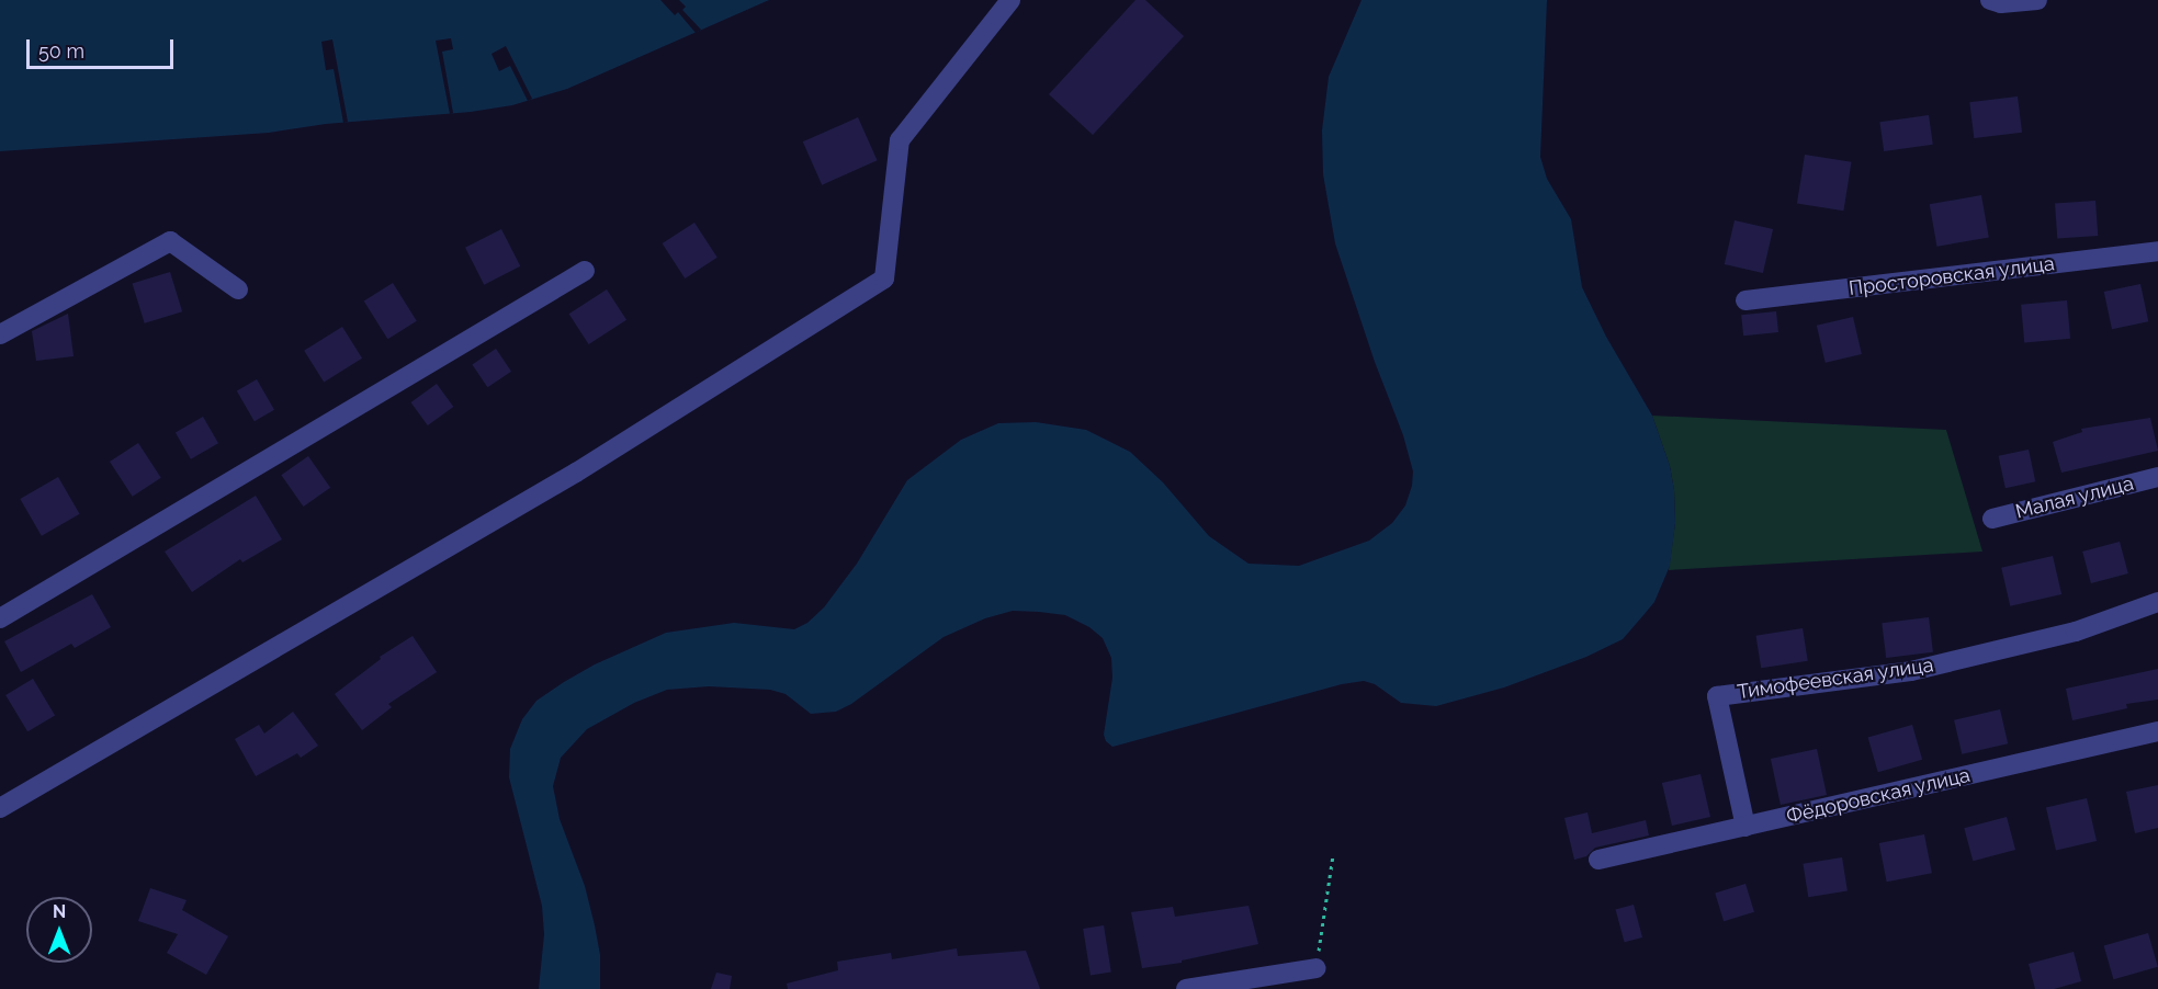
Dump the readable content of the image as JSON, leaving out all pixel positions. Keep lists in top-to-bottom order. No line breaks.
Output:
{"streets":{"lane":["Просторовская улица","Малая улица","Тимофеевская улица","Фёдоровская улица"]},"crossings":[["Тимофеевская улица","Фёдоровская улица"]],"scale_bar":"50 m","north":"top"}
